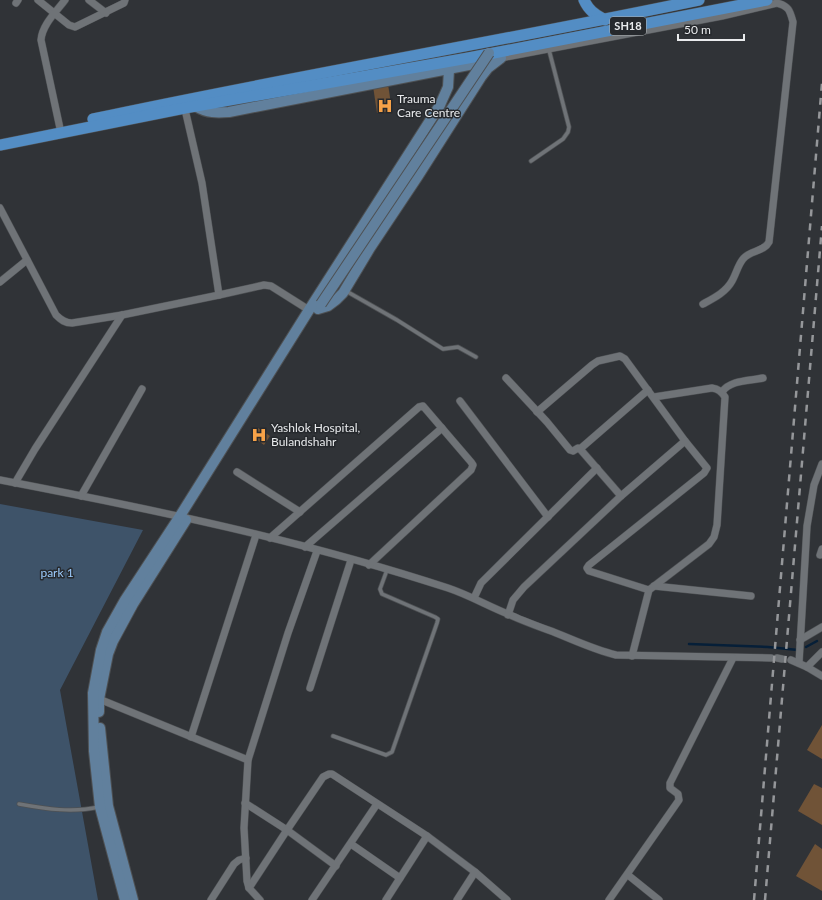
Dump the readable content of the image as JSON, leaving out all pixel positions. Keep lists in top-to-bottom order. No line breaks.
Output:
{"streets":{"main road":["SH18"]},"parks":["park 1"],"places":{"hospital":["Trauma Care Centre","Yashlok Hospital, Bulandshahr"]},"scale_bar":"50 m"}
